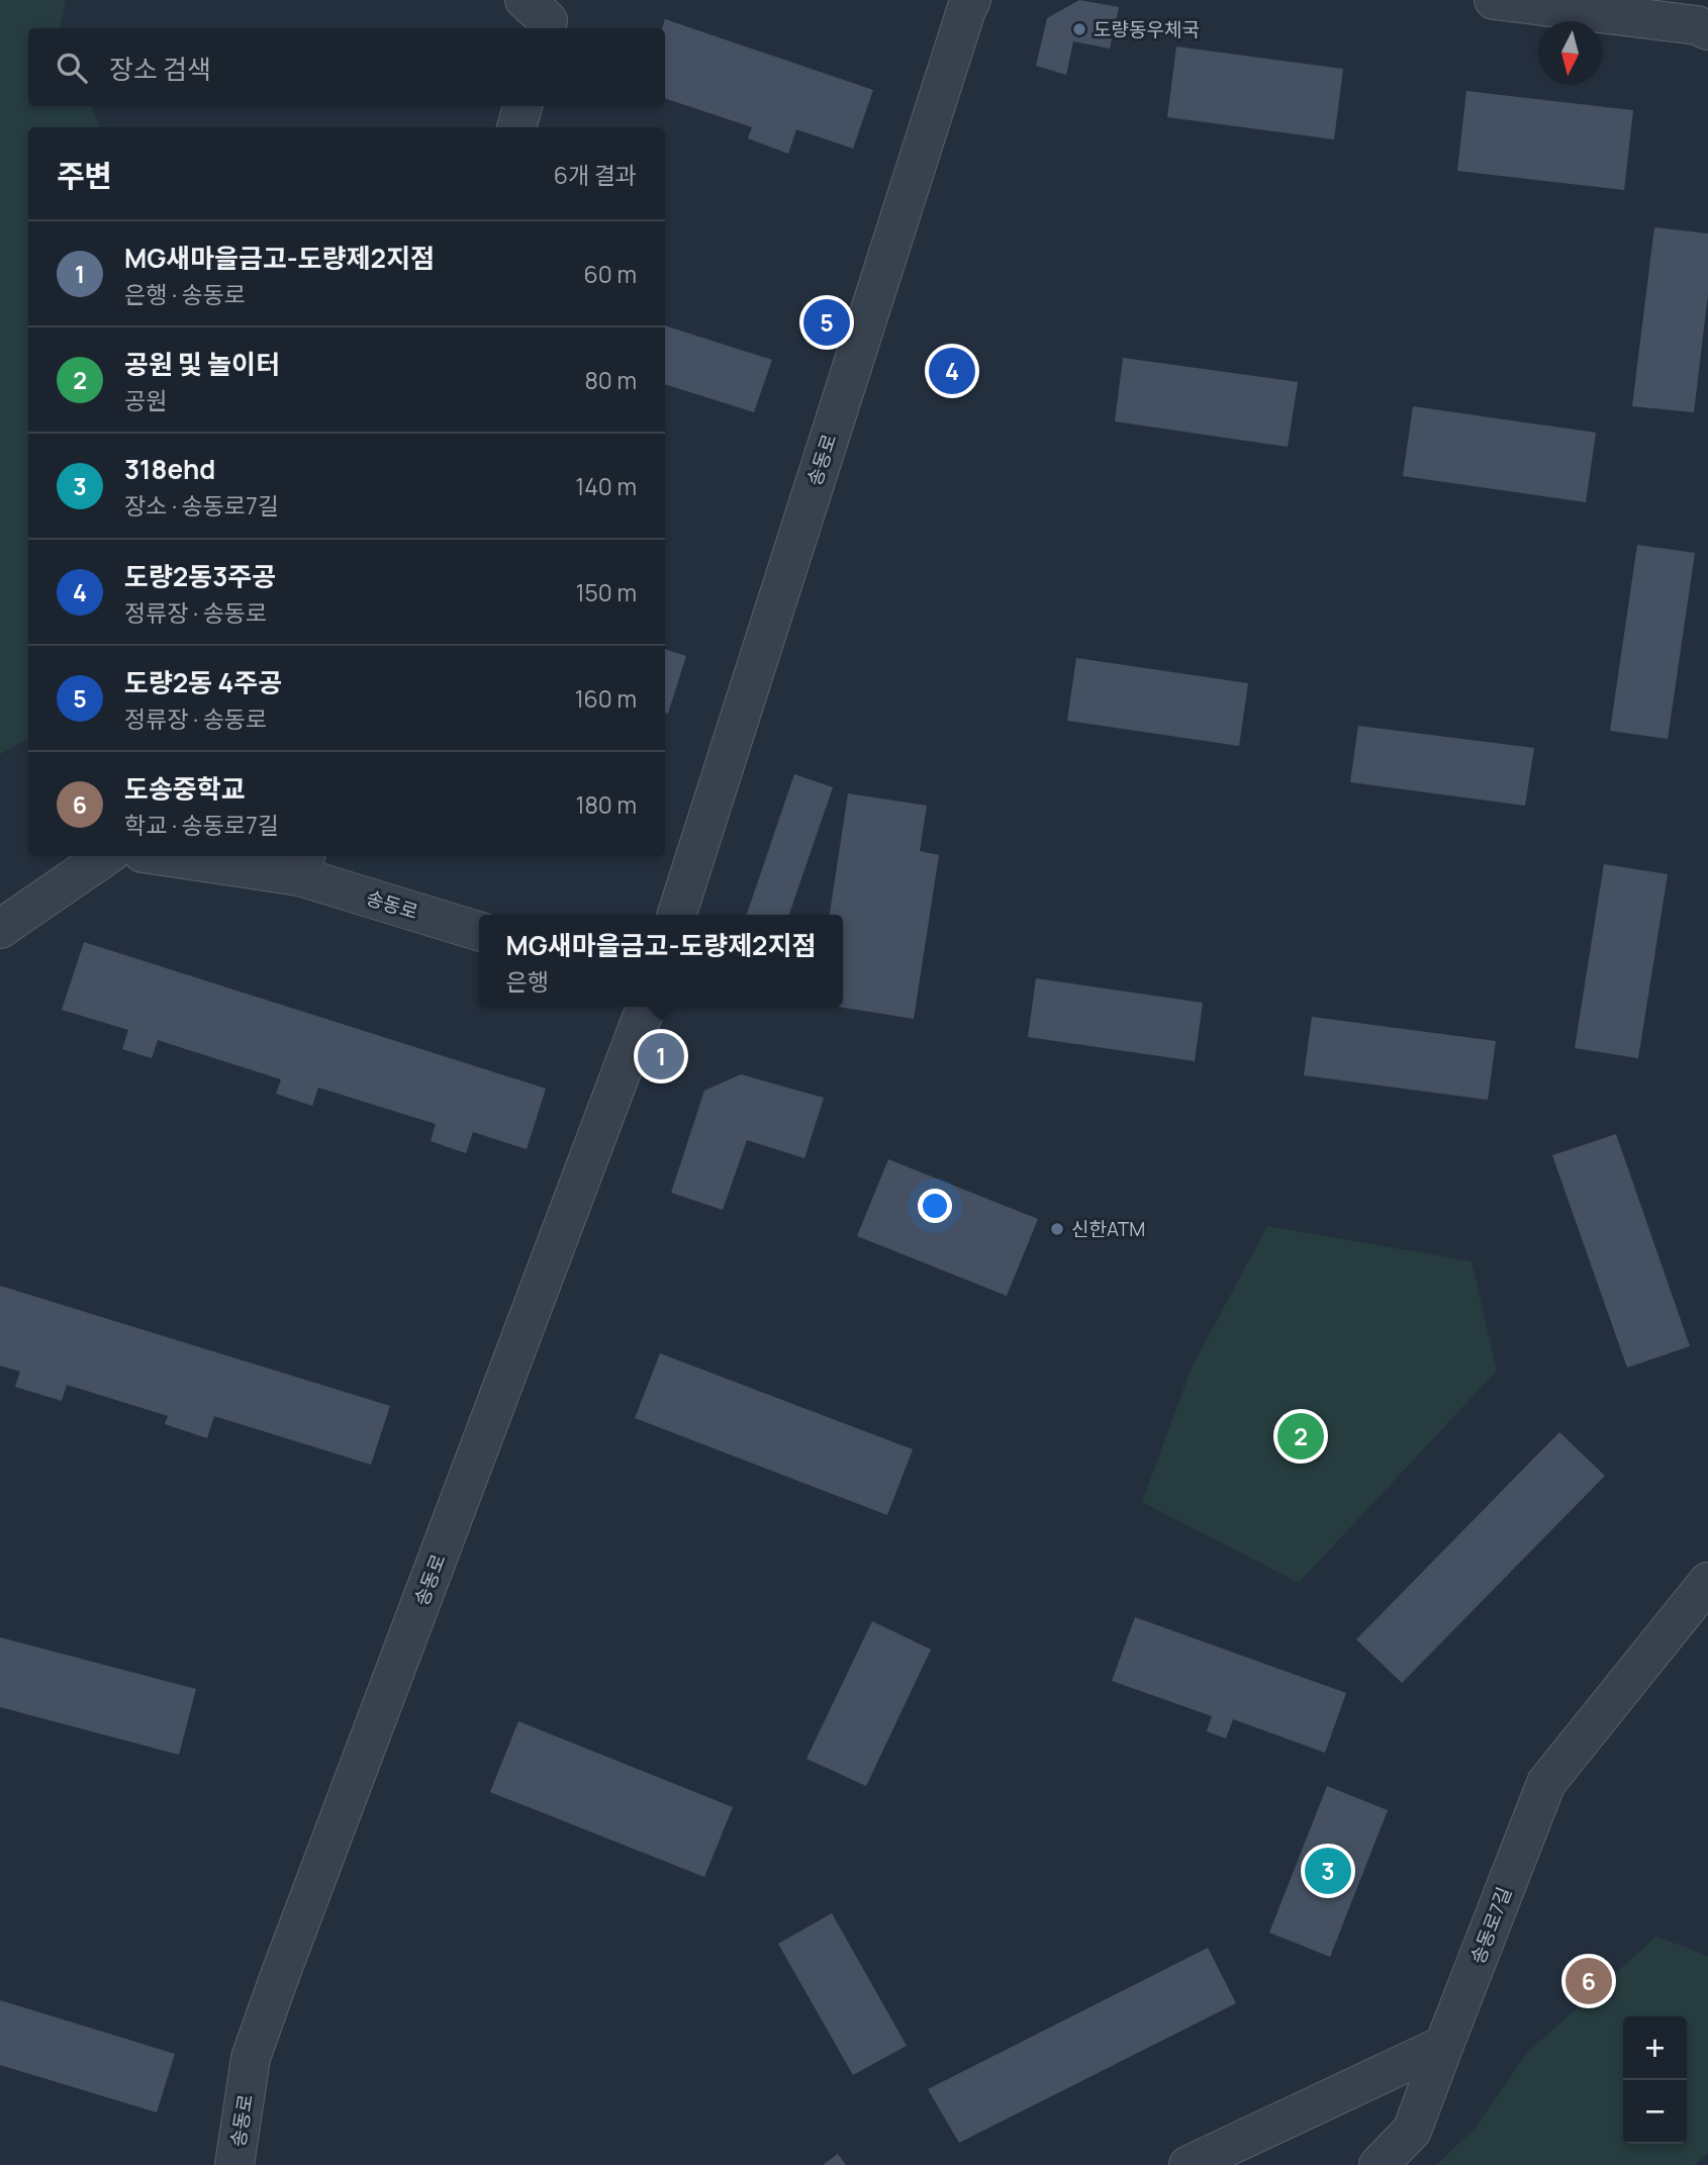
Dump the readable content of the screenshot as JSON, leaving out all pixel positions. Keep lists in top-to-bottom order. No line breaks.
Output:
{"streets":{"street":["송동로","송동로7길"]},"places":["도량동우체국","신한ATM"],"north":"bottom","page":{"search":"장소 검색","heading":["주변","6개 결과"],"list":[{"mark":"1","name":"MG새마을금고-도량제2지점","note":"은행 · 송동로","value":"60 m"},{"mark":"2","name":"공원 및 놀이터","note":"공원","value":"80 m"},{"mark":"3","name":"318ehd","note":"장소 · 송동로7길","value":"140 m"},{"mark":"4","name":"도량2동3주공","note":"정류장 · 송동로","value":"150 m"},{"mark":"5","name":"도량2동 4주공","note":"정류장 · 송동로","value":"160 m"},{"mark":"6","name":"도송중학교","note":"학교 · 송동로7길","value":"180 m"}],"pins":["5","4","1","2","3","6"],"popup":["MG새마을금고-도량제2지점","은행"],"map_buttons":["+","−"]}}
